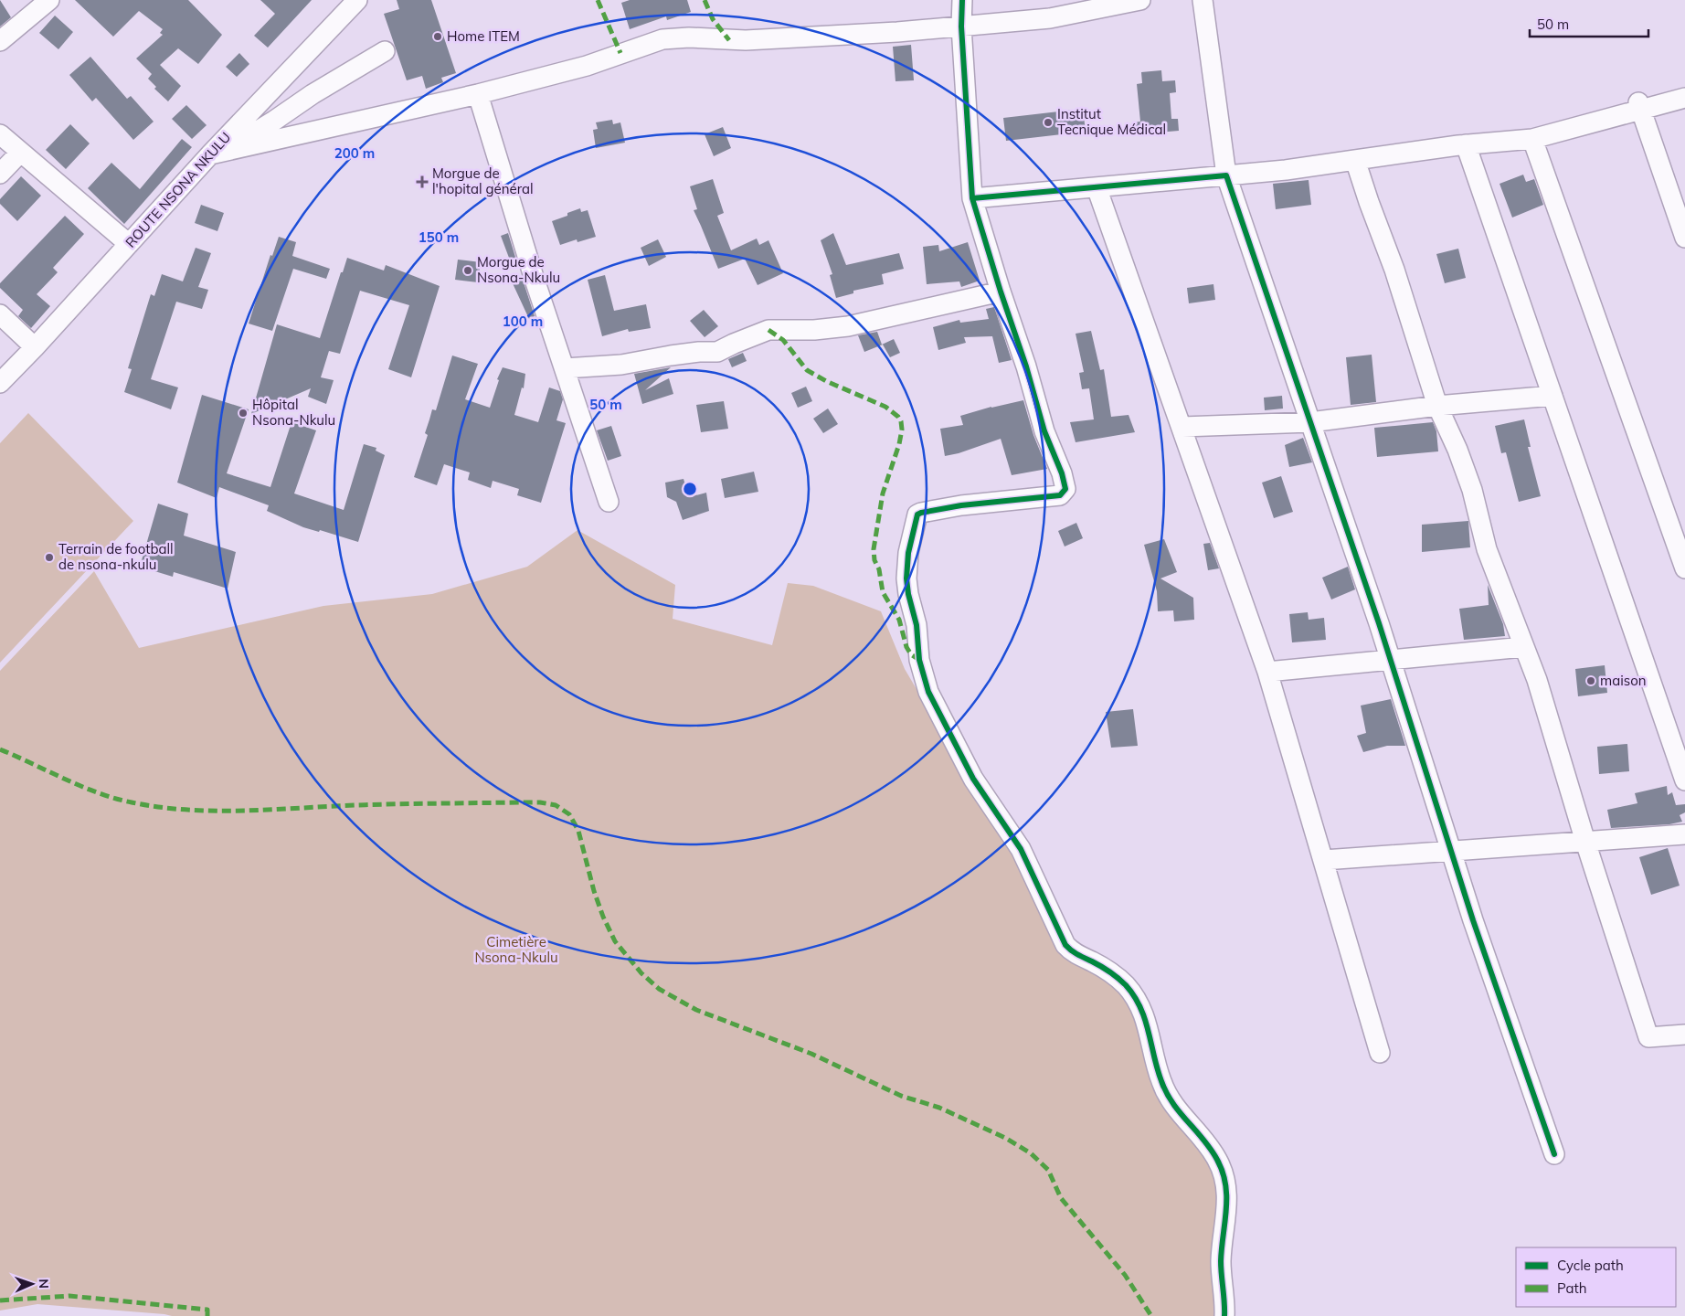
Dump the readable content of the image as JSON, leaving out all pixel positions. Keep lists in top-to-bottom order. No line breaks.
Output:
{"streets":{"street":["ROUTE NSONA NKULU"]},"parks":["Cimetière Nsona-Nkulu"],"places":{"other":["Home ITEM","Institut Tecnique Médical","Morgue de Nsona-Nkulu","Hôpital Nsona-Nkulu","Terrain de football de nsona-nkulu","maison"],"health":["Morgue de l'hopital général"]},"legend":["Cycle path","Path"],"scale_bar":"50 m","north":"right","rings":["200 m","150 m","100 m","50 m"]}
